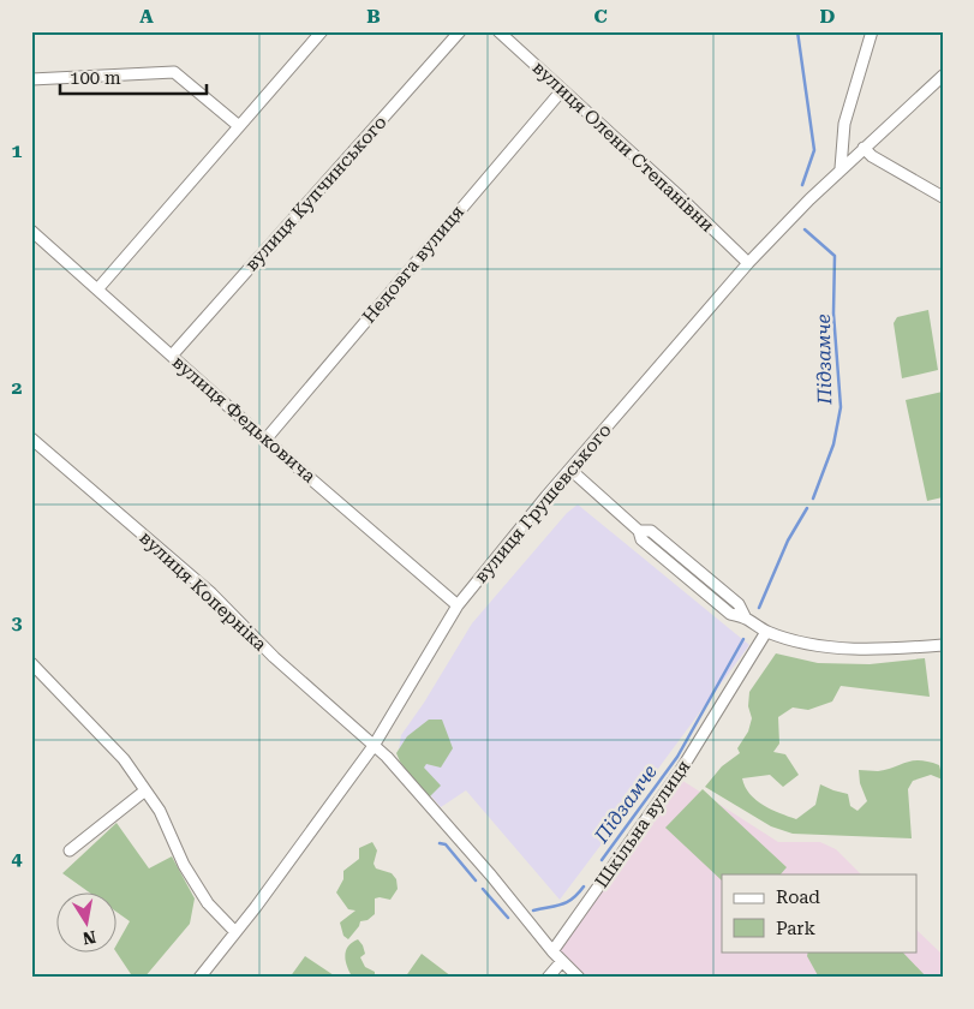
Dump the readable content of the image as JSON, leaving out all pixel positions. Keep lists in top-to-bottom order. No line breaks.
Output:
{"streets":{"street":["вулиця Олени Степанівни","вулиця Купчинського","Недовга вулиця","вулиця Федьковича","вулиця Грушевського","вулиця Коперніка","Шкільна вулиця"]},"crossings":[["вулиця Олени Степанівни","Недовга вулиця"],["вулиця Олени Степанівни","вулиця Грушевського"],["вулиця Купчинського","вулиця Федьковича"],["Недовга вулиця","вулиця Федьковича"],["вулиця Федьковича","вулиця Грушевського"],["вулиця Грушевського","вулиця Коперніка"],["вулиця Коперніка","Шкільна вулиця"]],"water":["Підзамче"],"legend":["Road","Park"],"scale_bar":"100 m","north":"bottom","grid":{"columns":["A","B","C","D"],"rows":["1","2","3","4"]}}
